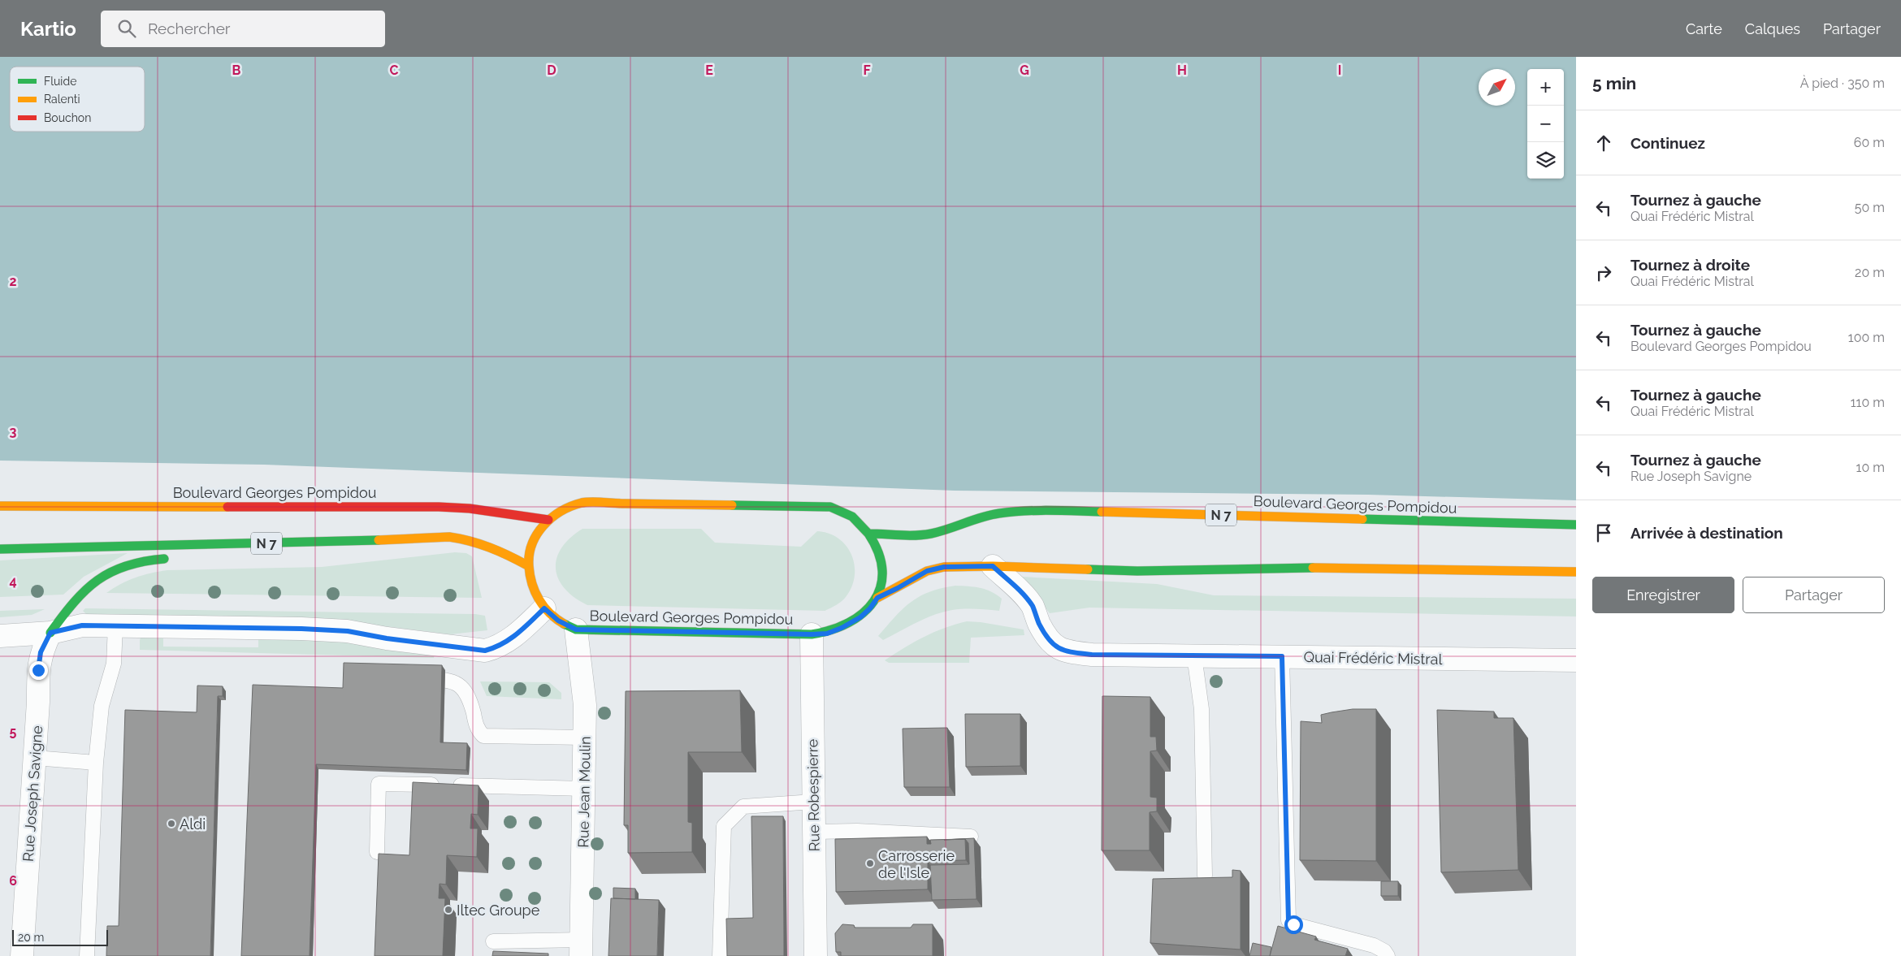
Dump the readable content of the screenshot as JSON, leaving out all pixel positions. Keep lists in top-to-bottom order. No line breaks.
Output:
{"streets":{"main road":["Boulevard Georges Pompidou","N 7"],"street":["Quai Frédéric Mistral","Rue Jean Moulin","Rue Joseph Savigne","Rue Robespierre"]},"crossings":[["Boulevard Georges Pompidou","N 7"],["Boulevard Georges Pompidou","Quai Frédéric Mistral"],["Boulevard Georges Pompidou","Rue Jean Moulin"],["Boulevard Georges Pompidou","Rue Robespierre"]],"places":["Aldi","Carrosserie de l'Isle","Iltec Groupe"],"legend":["Fluide","Ralenti","Bouchon"],"scale_bar":"20 m","north":"top right","page":{"header":"Kartio","search":"Rechercher","nav":["Carte","Calques","Partager"],"heading":["5 min","À pied · 350 m"],"map_buttons":["+","−"],"list":[["Continuez","60 m"],["Tournez à gauche","Quai Frédéric Mistral","50 m"],["Tournez à droite","Quai Frédéric Mistral","20 m"],["Tournez à gauche","Boulevard Georges Pompidou","100 m"],["Tournez à gauche","Quai Frédéric Mistral","110 m"],["Tournez à gauche","Rue Joseph Savigne","10 m"],"Arrivée à destination"],"buttons":["Enregistrer","Partager"],"scale":"20 m"},"grid":{"columns":["B","C","D","E","F","G","H","I"],"rows":["2","3","4","5","6"]}}
